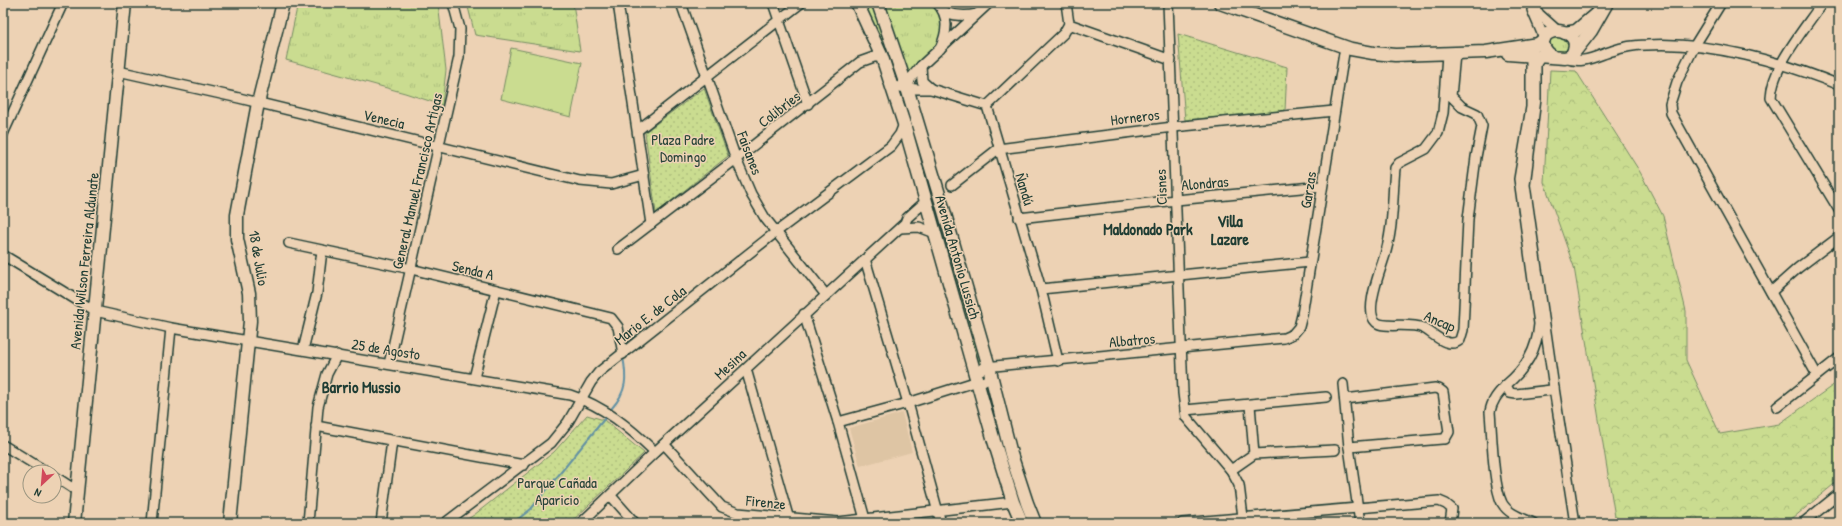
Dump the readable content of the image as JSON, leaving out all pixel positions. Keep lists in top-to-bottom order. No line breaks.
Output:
{"streets":{"street":["Colibríes","Horneros","Venecia","Faisanes","General Manuel Francisco Artigas","Alondras","Cisnes","Ñandú","Garzas","Avenida Antonio Lussich","18 de Julio","Avenida Wilson Ferreira Aldunate","Senda A","Mario E. de Cola","Ancap","Albatros","25 de Agosto","Mesina","Firenze"]},"crossings":[["Colibríes","Faisanes"],["Colibríes","Avenida Antonio Lussich"],["Horneros","Cisnes"],["Horneros","Ñandú"],["Horneros","Garzas"],["Venecia","General Manuel Francisco Artigas"],["Venecia","18 de Julio"],["Venecia","Avenida Wilson Ferreira Aldunate"],["Faisanes","Mario E. de Cola"],["Faisanes","Mesina"],["General Manuel Francisco Artigas","Senda A"],["General Manuel Francisco Artigas","25 de Agosto"],["Alondras","Cisnes"],["Alondras","Ñandú"],["Alondras","Garzas"],["Cisnes","Albatros"],["Ñandú","Albatros"],["Garzas","Albatros"],["Avenida Antonio Lussich","Mario E. de Cola"],["Avenida Antonio Lussich","Albatros"],["Avenida Antonio Lussich","Mesina"],["Avenida Antonio Lussich","Firenze"],["18 de Julio","25 de Agosto"],["Avenida Wilson Ferreira Aldunate","25 de Agosto"],["Senda A","Mario E. de Cola"],["Mario E. de Cola","25 de Agosto"],["25 de Agosto","Mesina"],["Mesina","Firenze"]],"districts":["Villa Lazare","Maldonado Park","Barrio Mussio"],"parks":["Plaza Padre Domingo","Parque Cañada Aparicio"],"north":"bottom left"}
